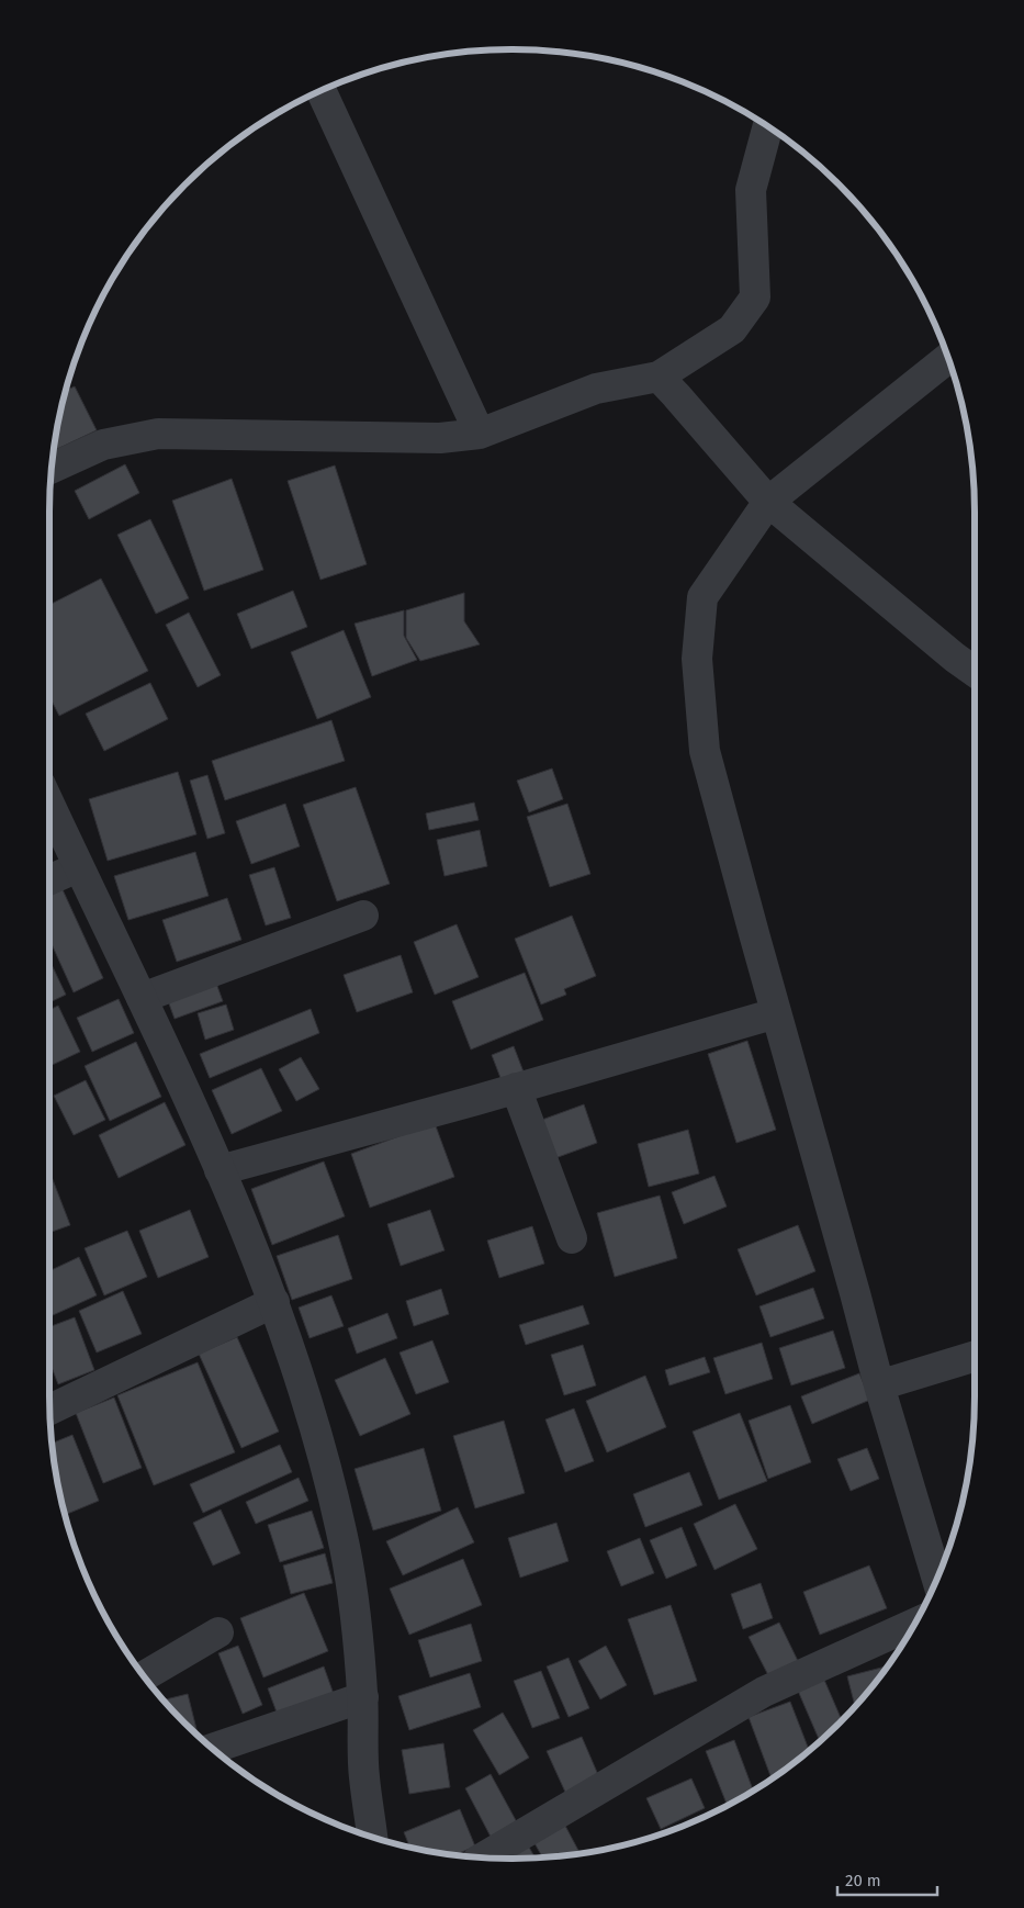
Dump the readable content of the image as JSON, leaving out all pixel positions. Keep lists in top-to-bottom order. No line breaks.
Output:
{"scale_bar":"20 m"}
